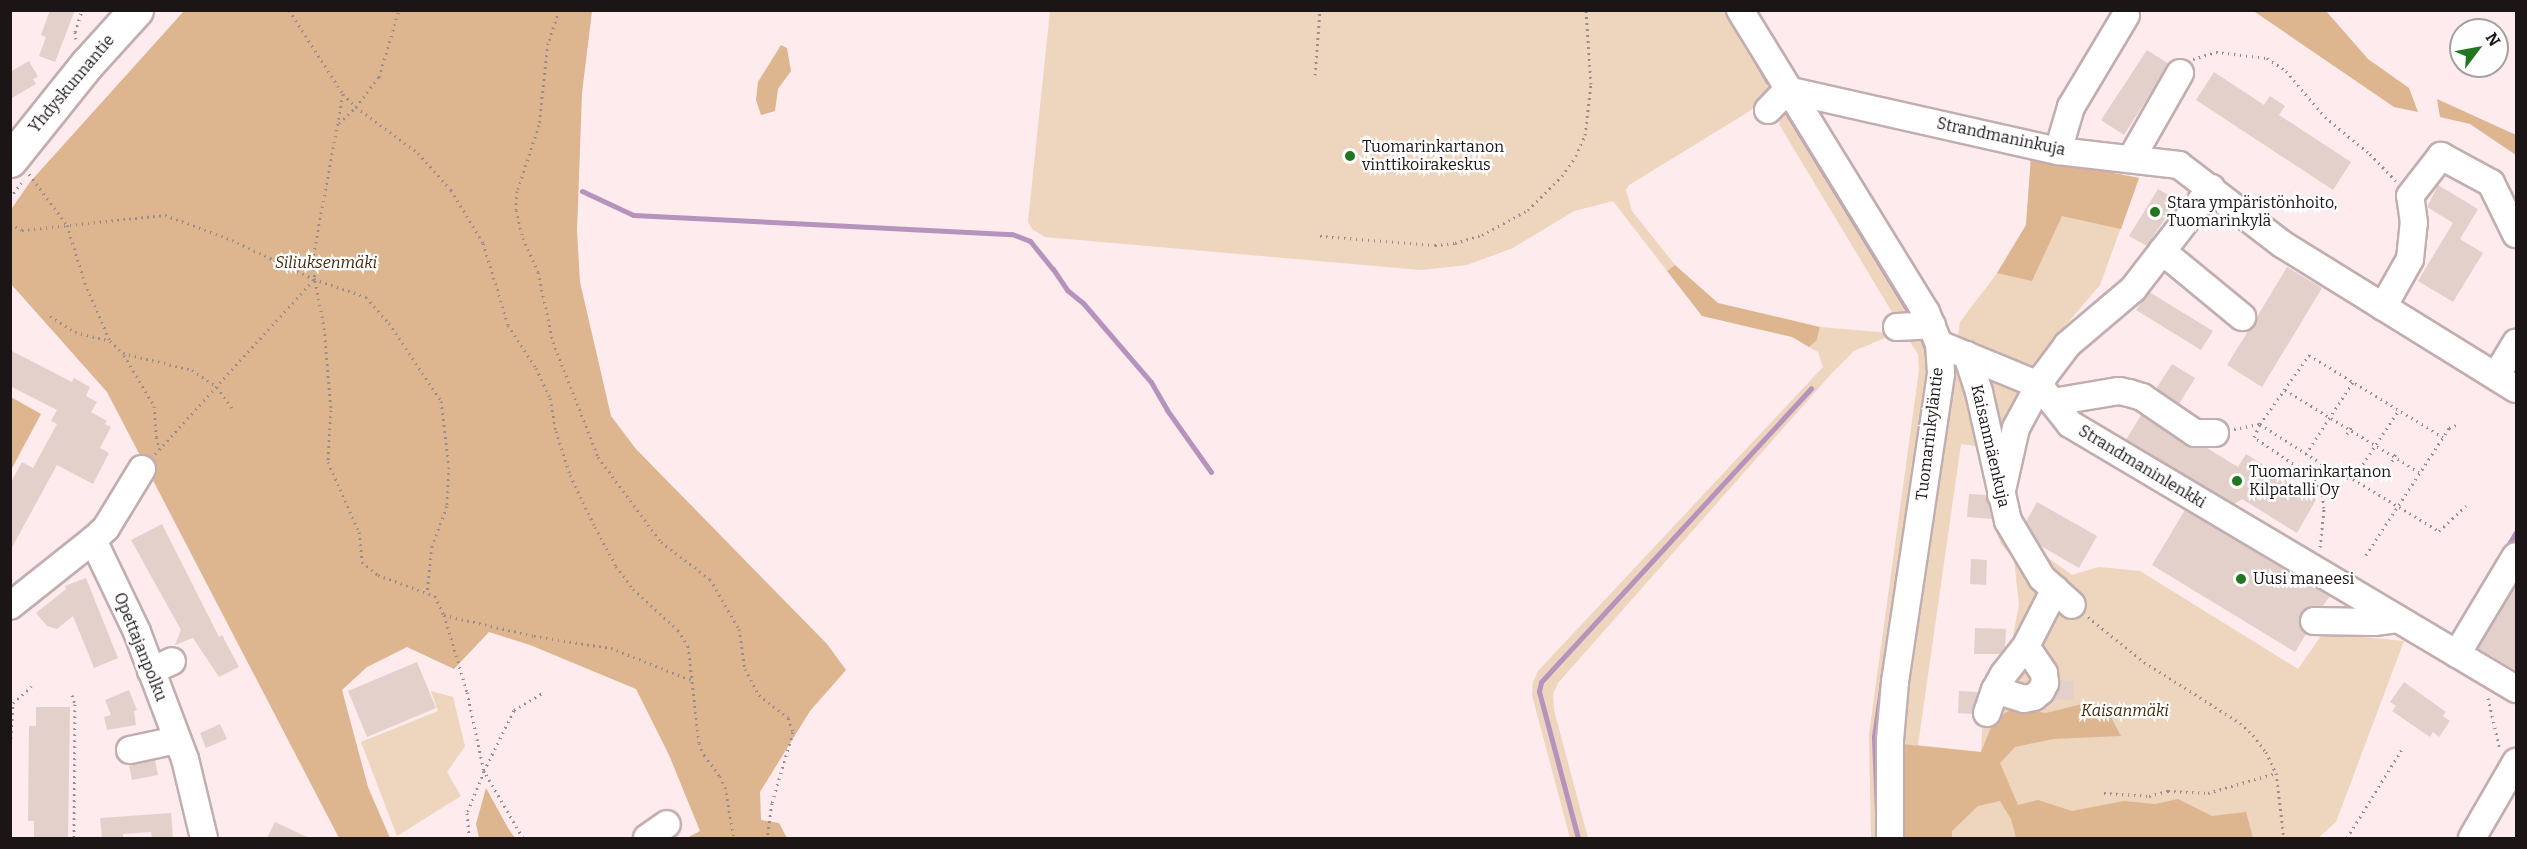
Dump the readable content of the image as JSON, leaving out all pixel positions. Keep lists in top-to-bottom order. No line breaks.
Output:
{"streets":{"main road":["Yhdyskunnantie"],"street":["Strandmaninkuja","Tuomarinkyläntie","Kaisanmäenkuja","Strandmaninlenkki","Opettajanpolku"]},"crossings":[["Strandmaninkuja","Tuomarinkyläntie"]],"parks":["Siliuksenmäki","Kaisanmäki"],"places":["Tuomarinkartanon vinttikoirakeskus","Stara ympäristönhoito, Tuomarinkylä","Tuomarinkartanon Kilpatalli Oy","Uusi maneesi"],"north":"top right"}
